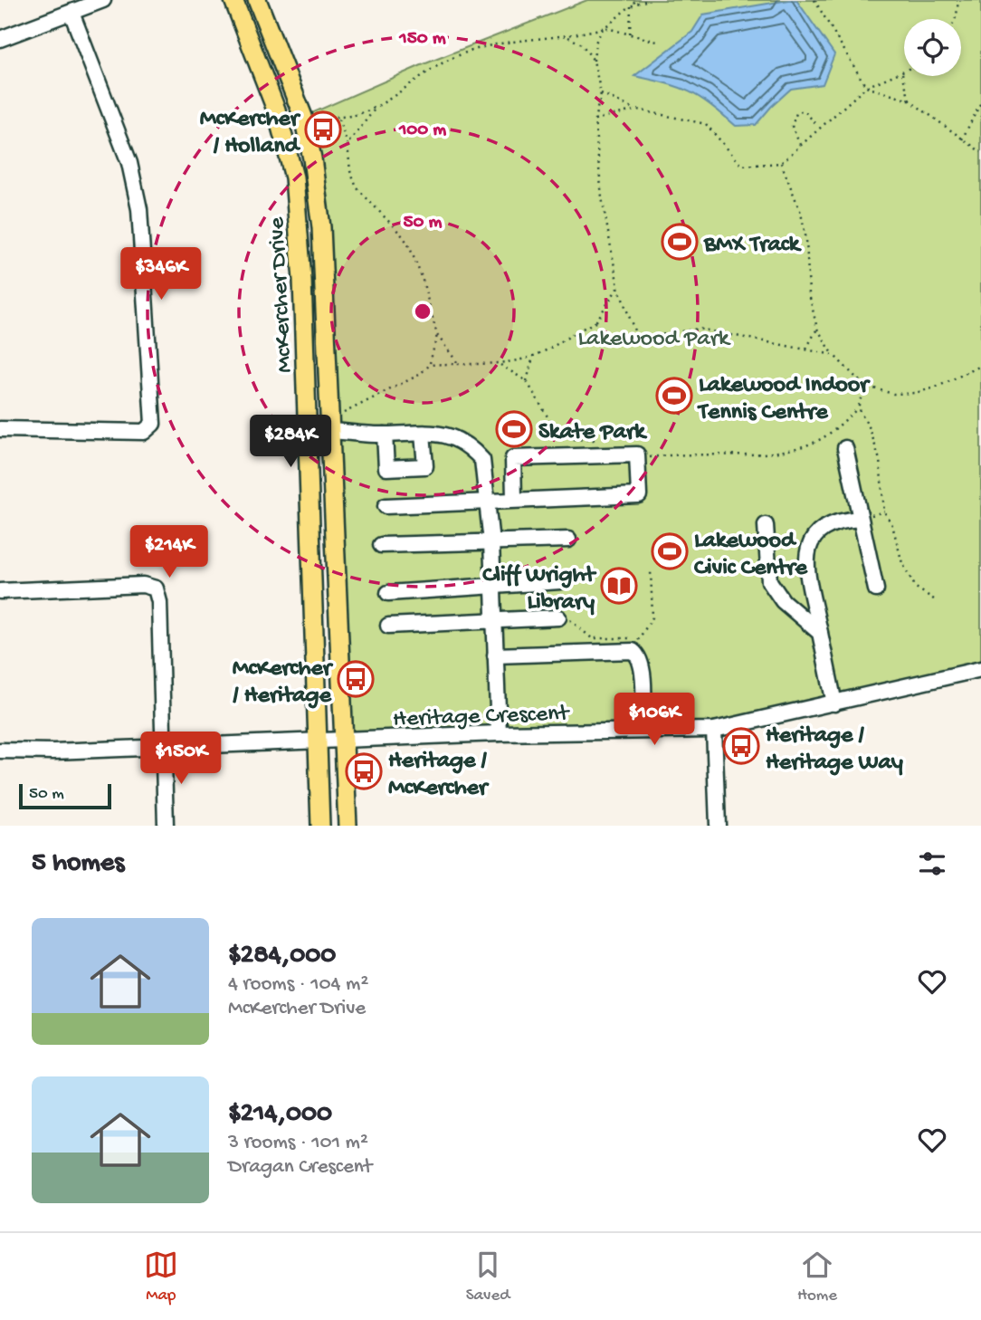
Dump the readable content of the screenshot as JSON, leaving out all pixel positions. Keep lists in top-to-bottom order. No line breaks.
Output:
{"streets":{"main road":["McKercher Drive"],"street":["Heritage Crescent"]},"crossings":[["McKercher Drive","Heritage Crescent"]],"parks":["Lakewood Park"],"places":{"bus stop":["McKercher / Holland","McKercher / Heritage","Heritage / Heritage Way","Heritage / McKercher"],"sports":["BMX Track","Lakewood Indoor Tennis Centre","Skate Park","Lakewood Civic Centre"],"library":["Cliff Wright Library"]},"scale_bar":"50 m","page":{"price":["$346K","$284K","$214K","$106K","$150K"],"scale":"50 m","heading":"5 homes","list":[{"name":"$284,000","note":"4 rooms · 104 m² · McKercher Drive"},{"name":"$214,000","note":"3 rooms · 101 m² · Dragan Crescent"}],"tabs":["Map","Saved","Home"]},"rings":["150 m","100 m","50 m"]}
